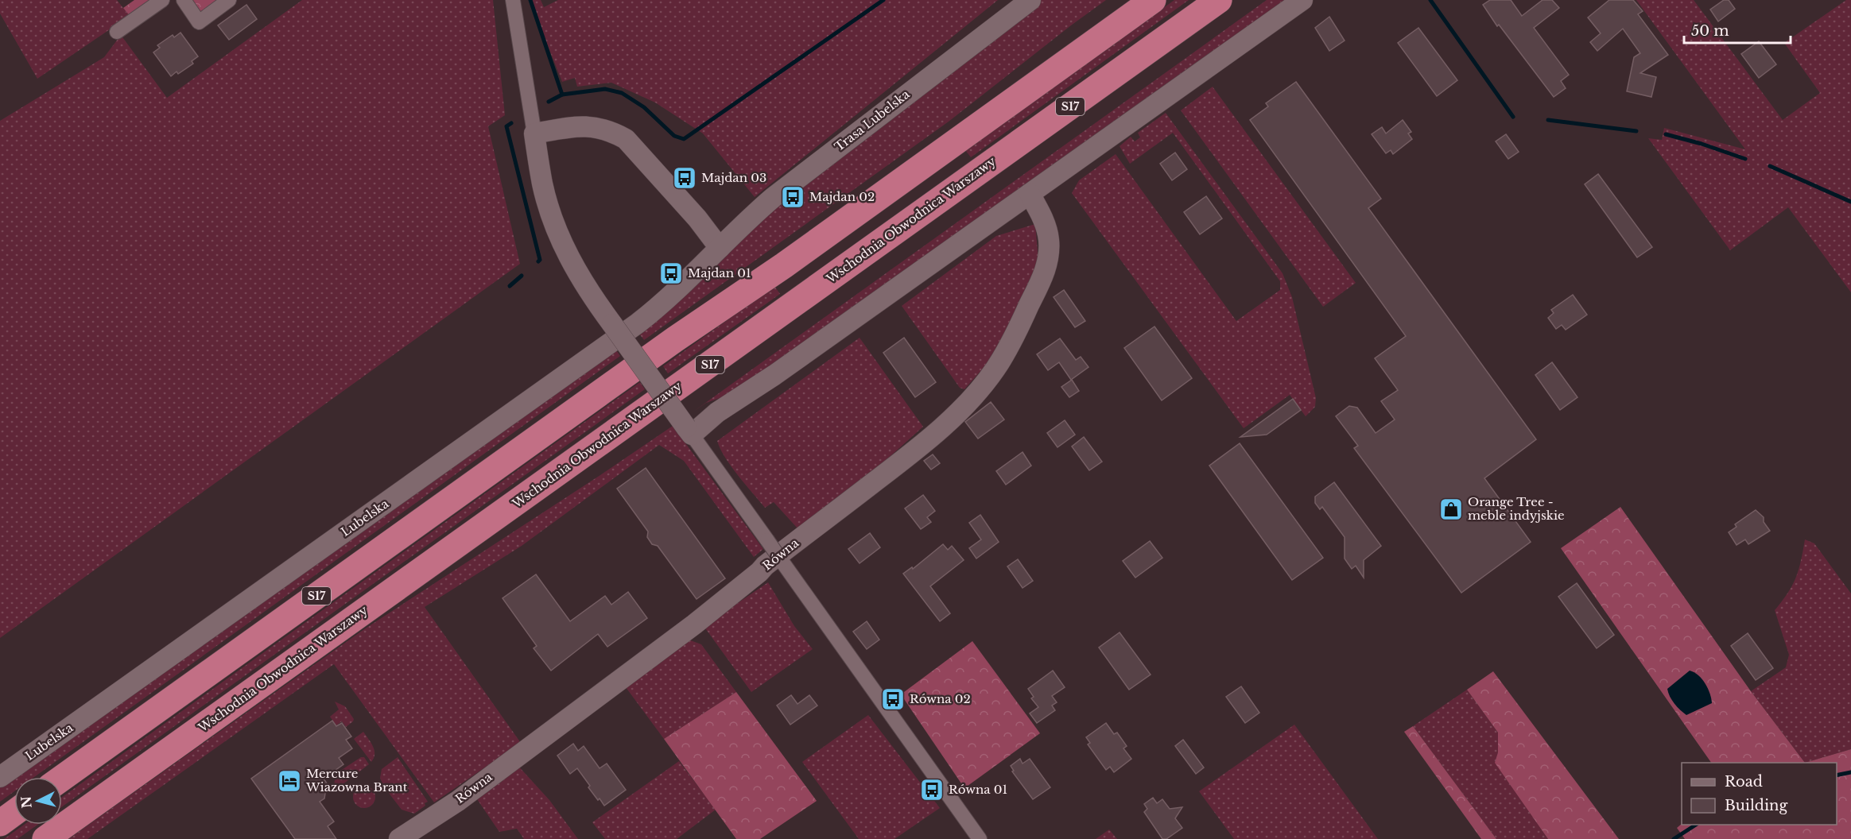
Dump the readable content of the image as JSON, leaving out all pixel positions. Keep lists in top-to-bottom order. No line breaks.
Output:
{"streets":{"highway":["S17","Wschodnia Obwodnica Warszawy"],"street":["Trasa Lubelska","Lubelska","Równa"]},"crossings":[["Trasa Lubelska","Lubelska"]],"places":{"bus stop":["Majdan 03","Majdan 02","Majdan 01","Równa 02","Równa 01"],"shop":["Orange Tree - meble indyjskie"],"hotel":["Mercure Wiazowna Brant"]},"legend":["Road","Building"],"scale_bar":"50 m","north":"left"}
